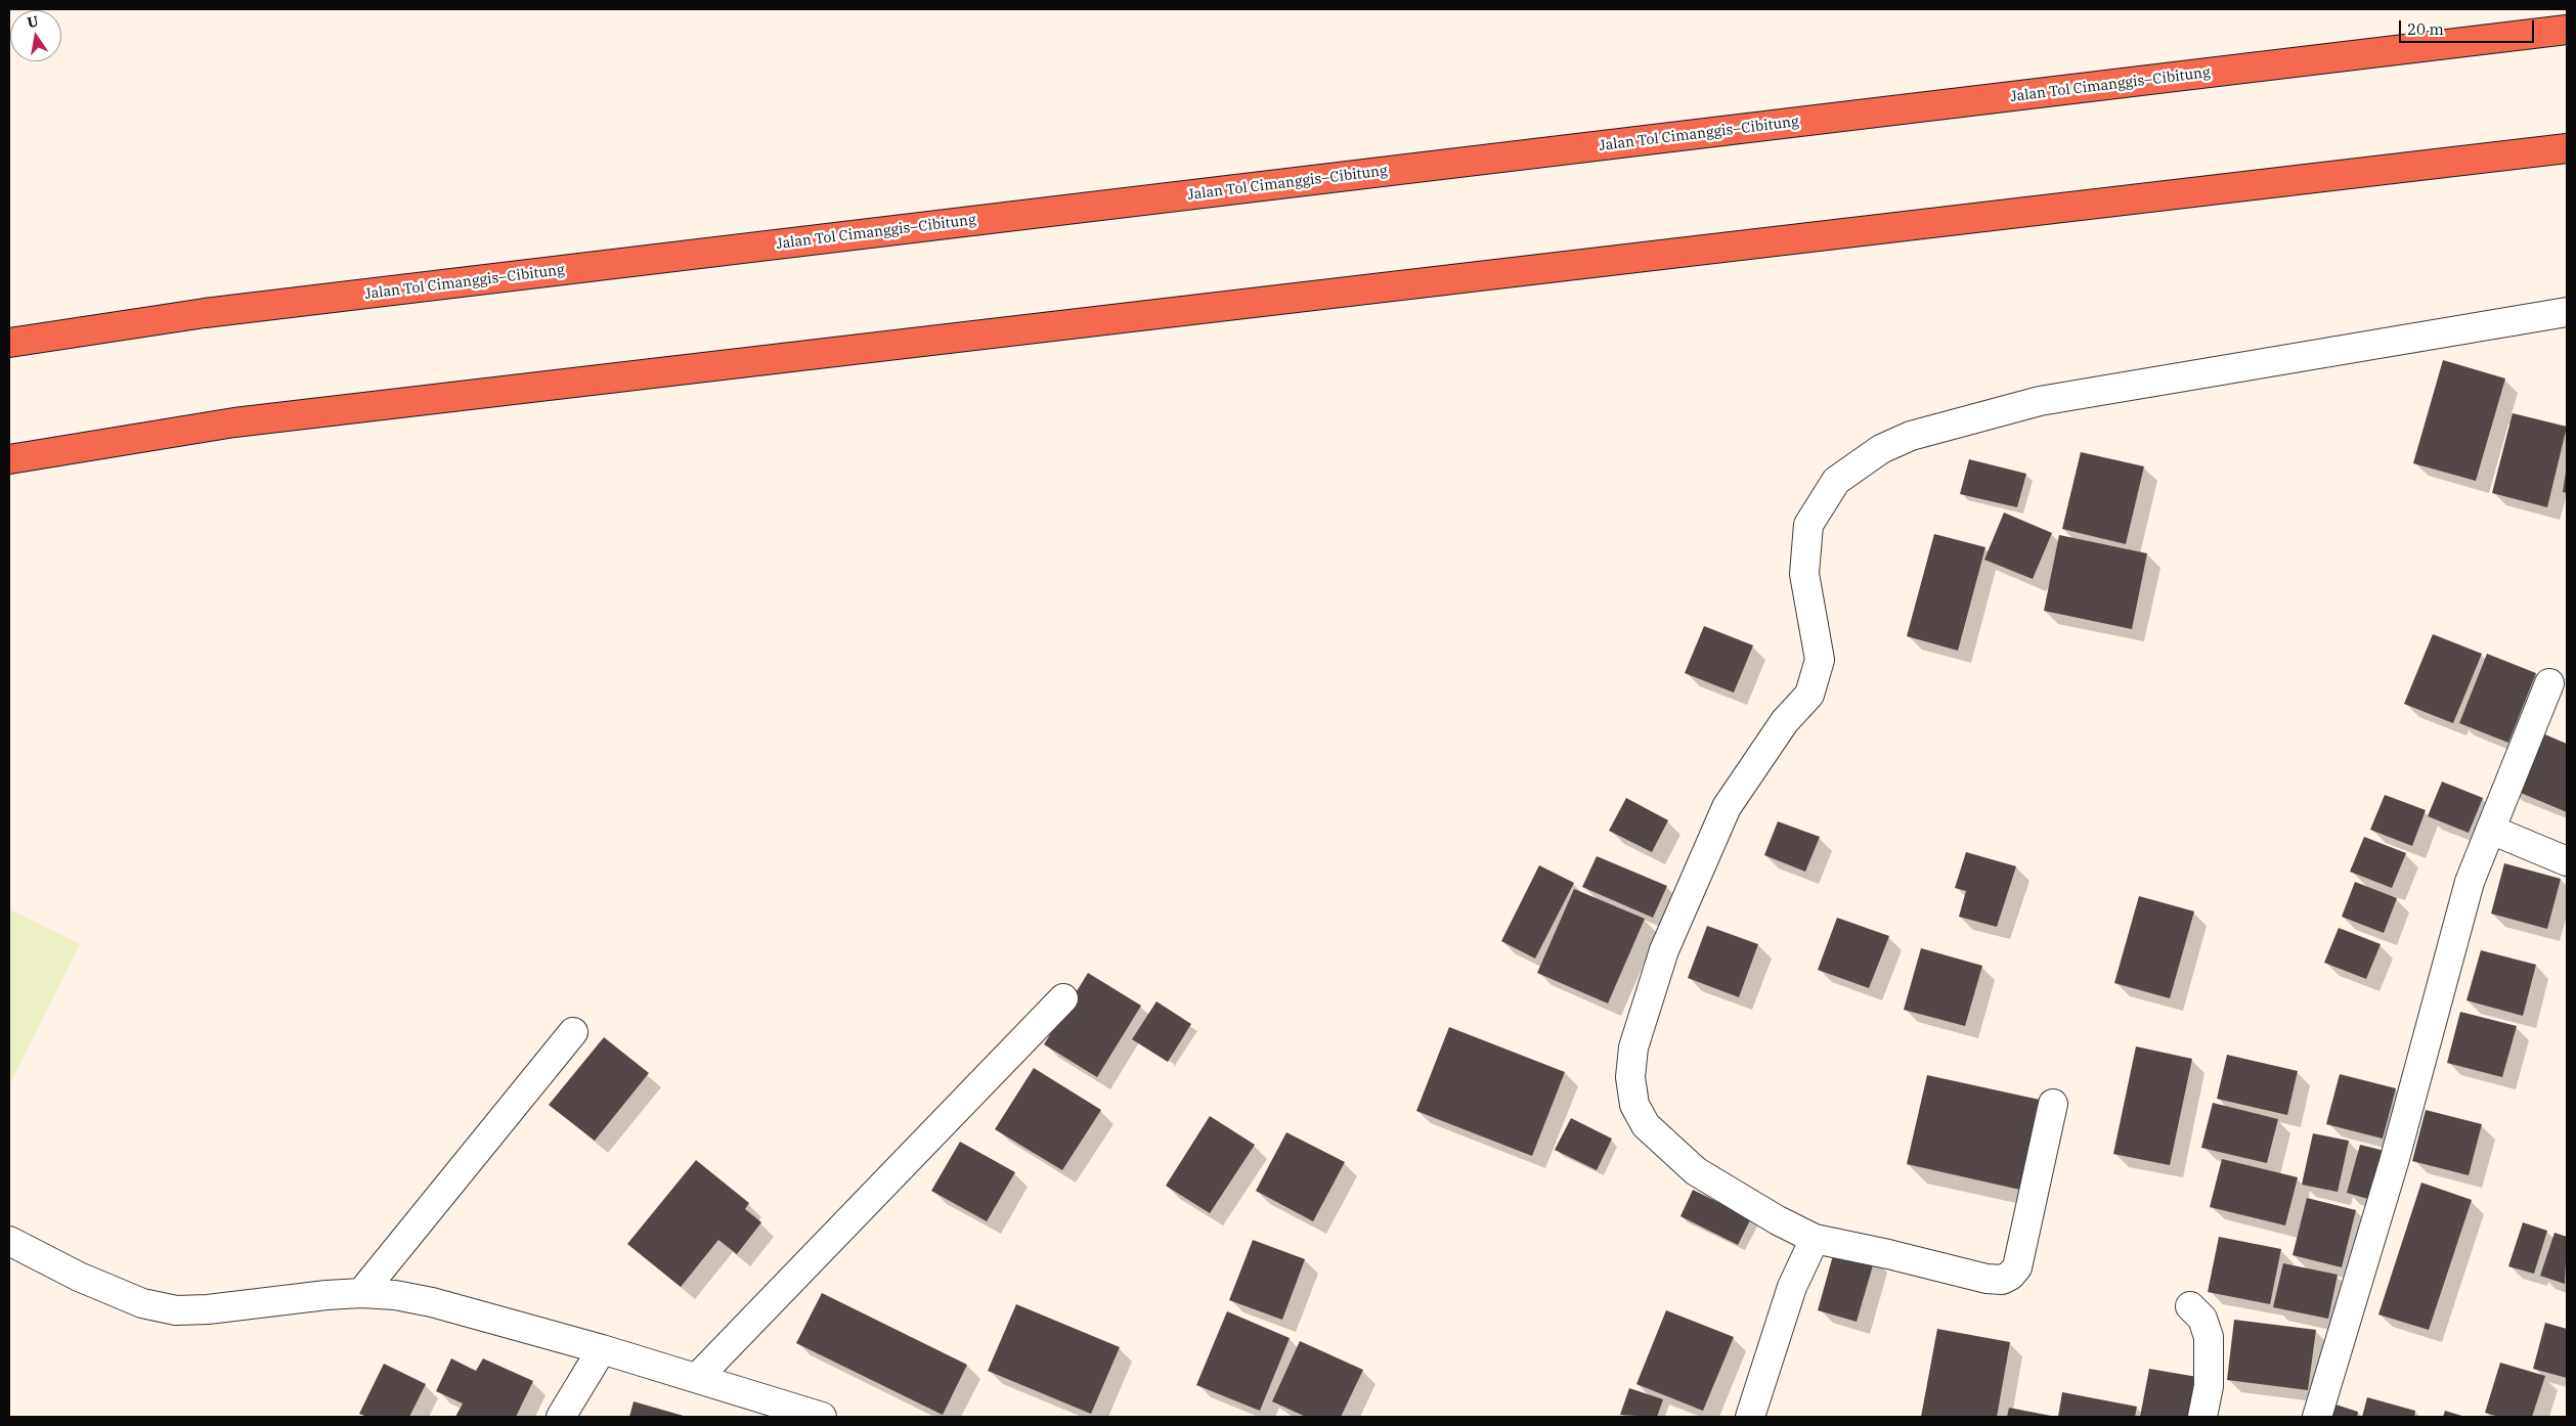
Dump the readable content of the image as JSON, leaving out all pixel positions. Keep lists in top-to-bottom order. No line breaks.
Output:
{"streets":{"highway":["Jalan Tol Cimanggis–Cibitung"]},"scale_bar":"20 m","north":"top"}
